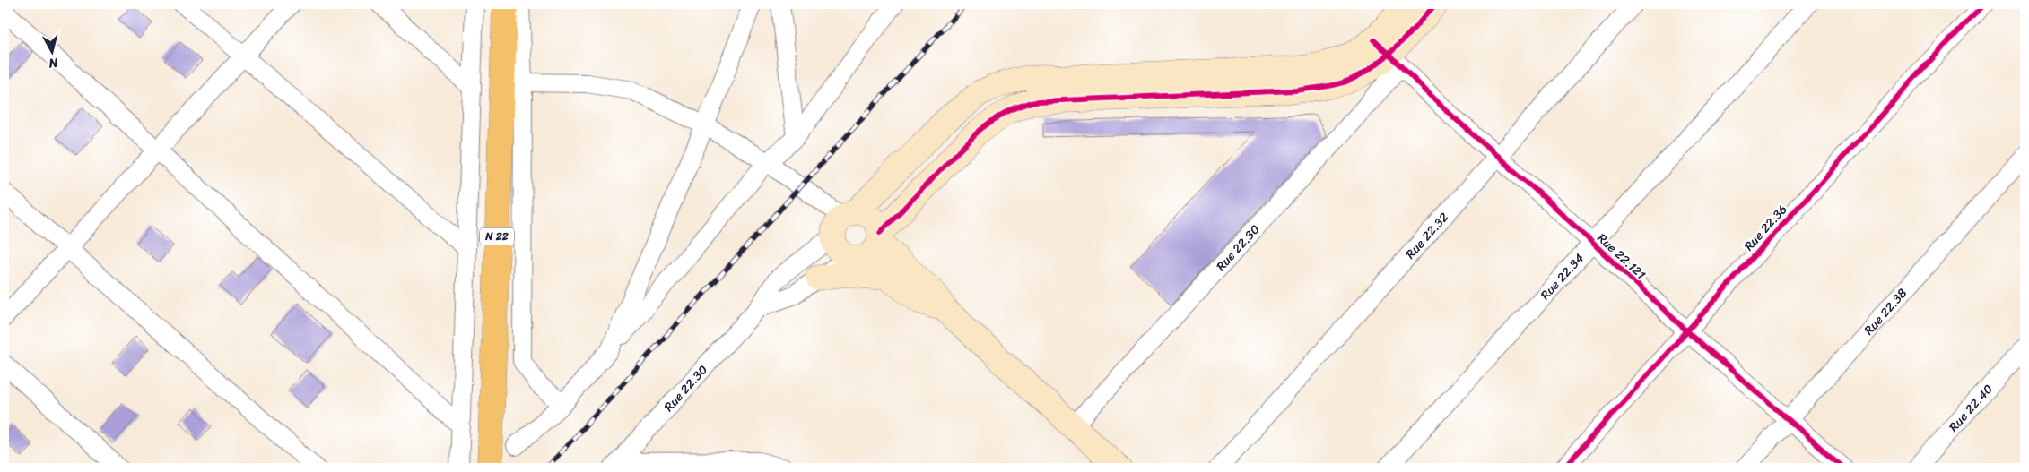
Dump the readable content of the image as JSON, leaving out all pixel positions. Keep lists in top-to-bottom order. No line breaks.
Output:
{"streets":{"main road":["N 22"],"street":["Rue 22.36","Rue 22.32","Rue 22.30","Rue 22.121","Rue 22.34","Rue 22.38","Rue 22.40"]},"crossings":[["Rue 22.36","Rue 22.121"],["Rue 22.32","Rue 22.121"],["Rue 22.30","Rue 22.121"],["Rue 22.121","Rue 22.34"],["Rue 22.121","Rue 22.38"]],"north":"bottom"}
